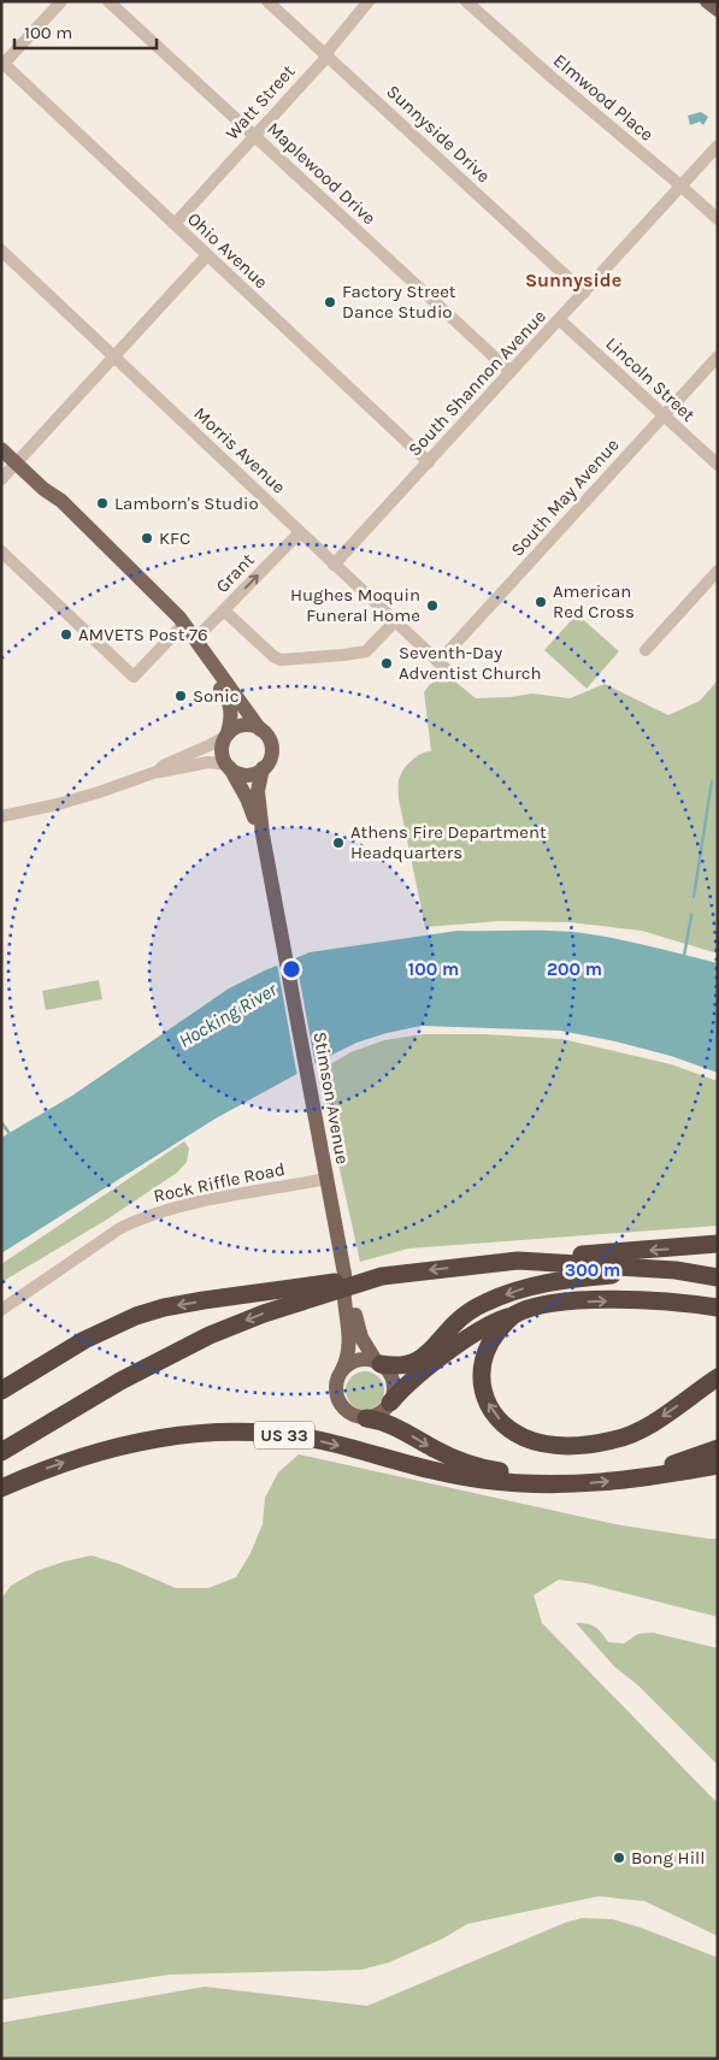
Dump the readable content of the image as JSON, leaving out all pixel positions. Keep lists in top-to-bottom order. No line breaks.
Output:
{"streets":{"highway":["US 33"],"main road":["Stimson Avenue"],"street":["Elmwood Place","Watt Street","Sunnyside Drive","Maplewood Drive","Ohio Avenue","Lincoln Street","South Shannon Avenue","Morris Avenue","South May Avenue","Grant","Rock Riffle Road"]},"crossings":[["Elmwood Place","South Shannon Avenue"],["Watt Street","Sunnyside Drive"],["Watt Street","Maplewood Drive"],["Watt Street","Ohio Avenue"],["Sunnyside Drive","South Shannon Avenue"],["Maplewood Drive","South Shannon Avenue"],["Ohio Avenue","South Shannon Avenue"],["Lincoln Street","South Shannon Avenue"],["Lincoln Street","South May Avenue"],["South Shannon Avenue","Morris Avenue"],["Morris Avenue","South May Avenue"],["Morris Avenue","Grant"],["Stimson Avenue","Rock Riffle Road"]],"one_way":["Grant"],"districts":["Sunnyside"],"water":["Hocking River"],"places":["Factory Street Dance Studio","Lamborn's Studio","KFC","American Red Cross","Hughes Moquin Funeral Home","AMVETS Post 76","Seventh-Day Adventist Church","Sonic","Athens Fire Department Headquarters","Bong Hill"],"scale_bar":"100 m","rings":["100 m","200 m","300 m"]}
